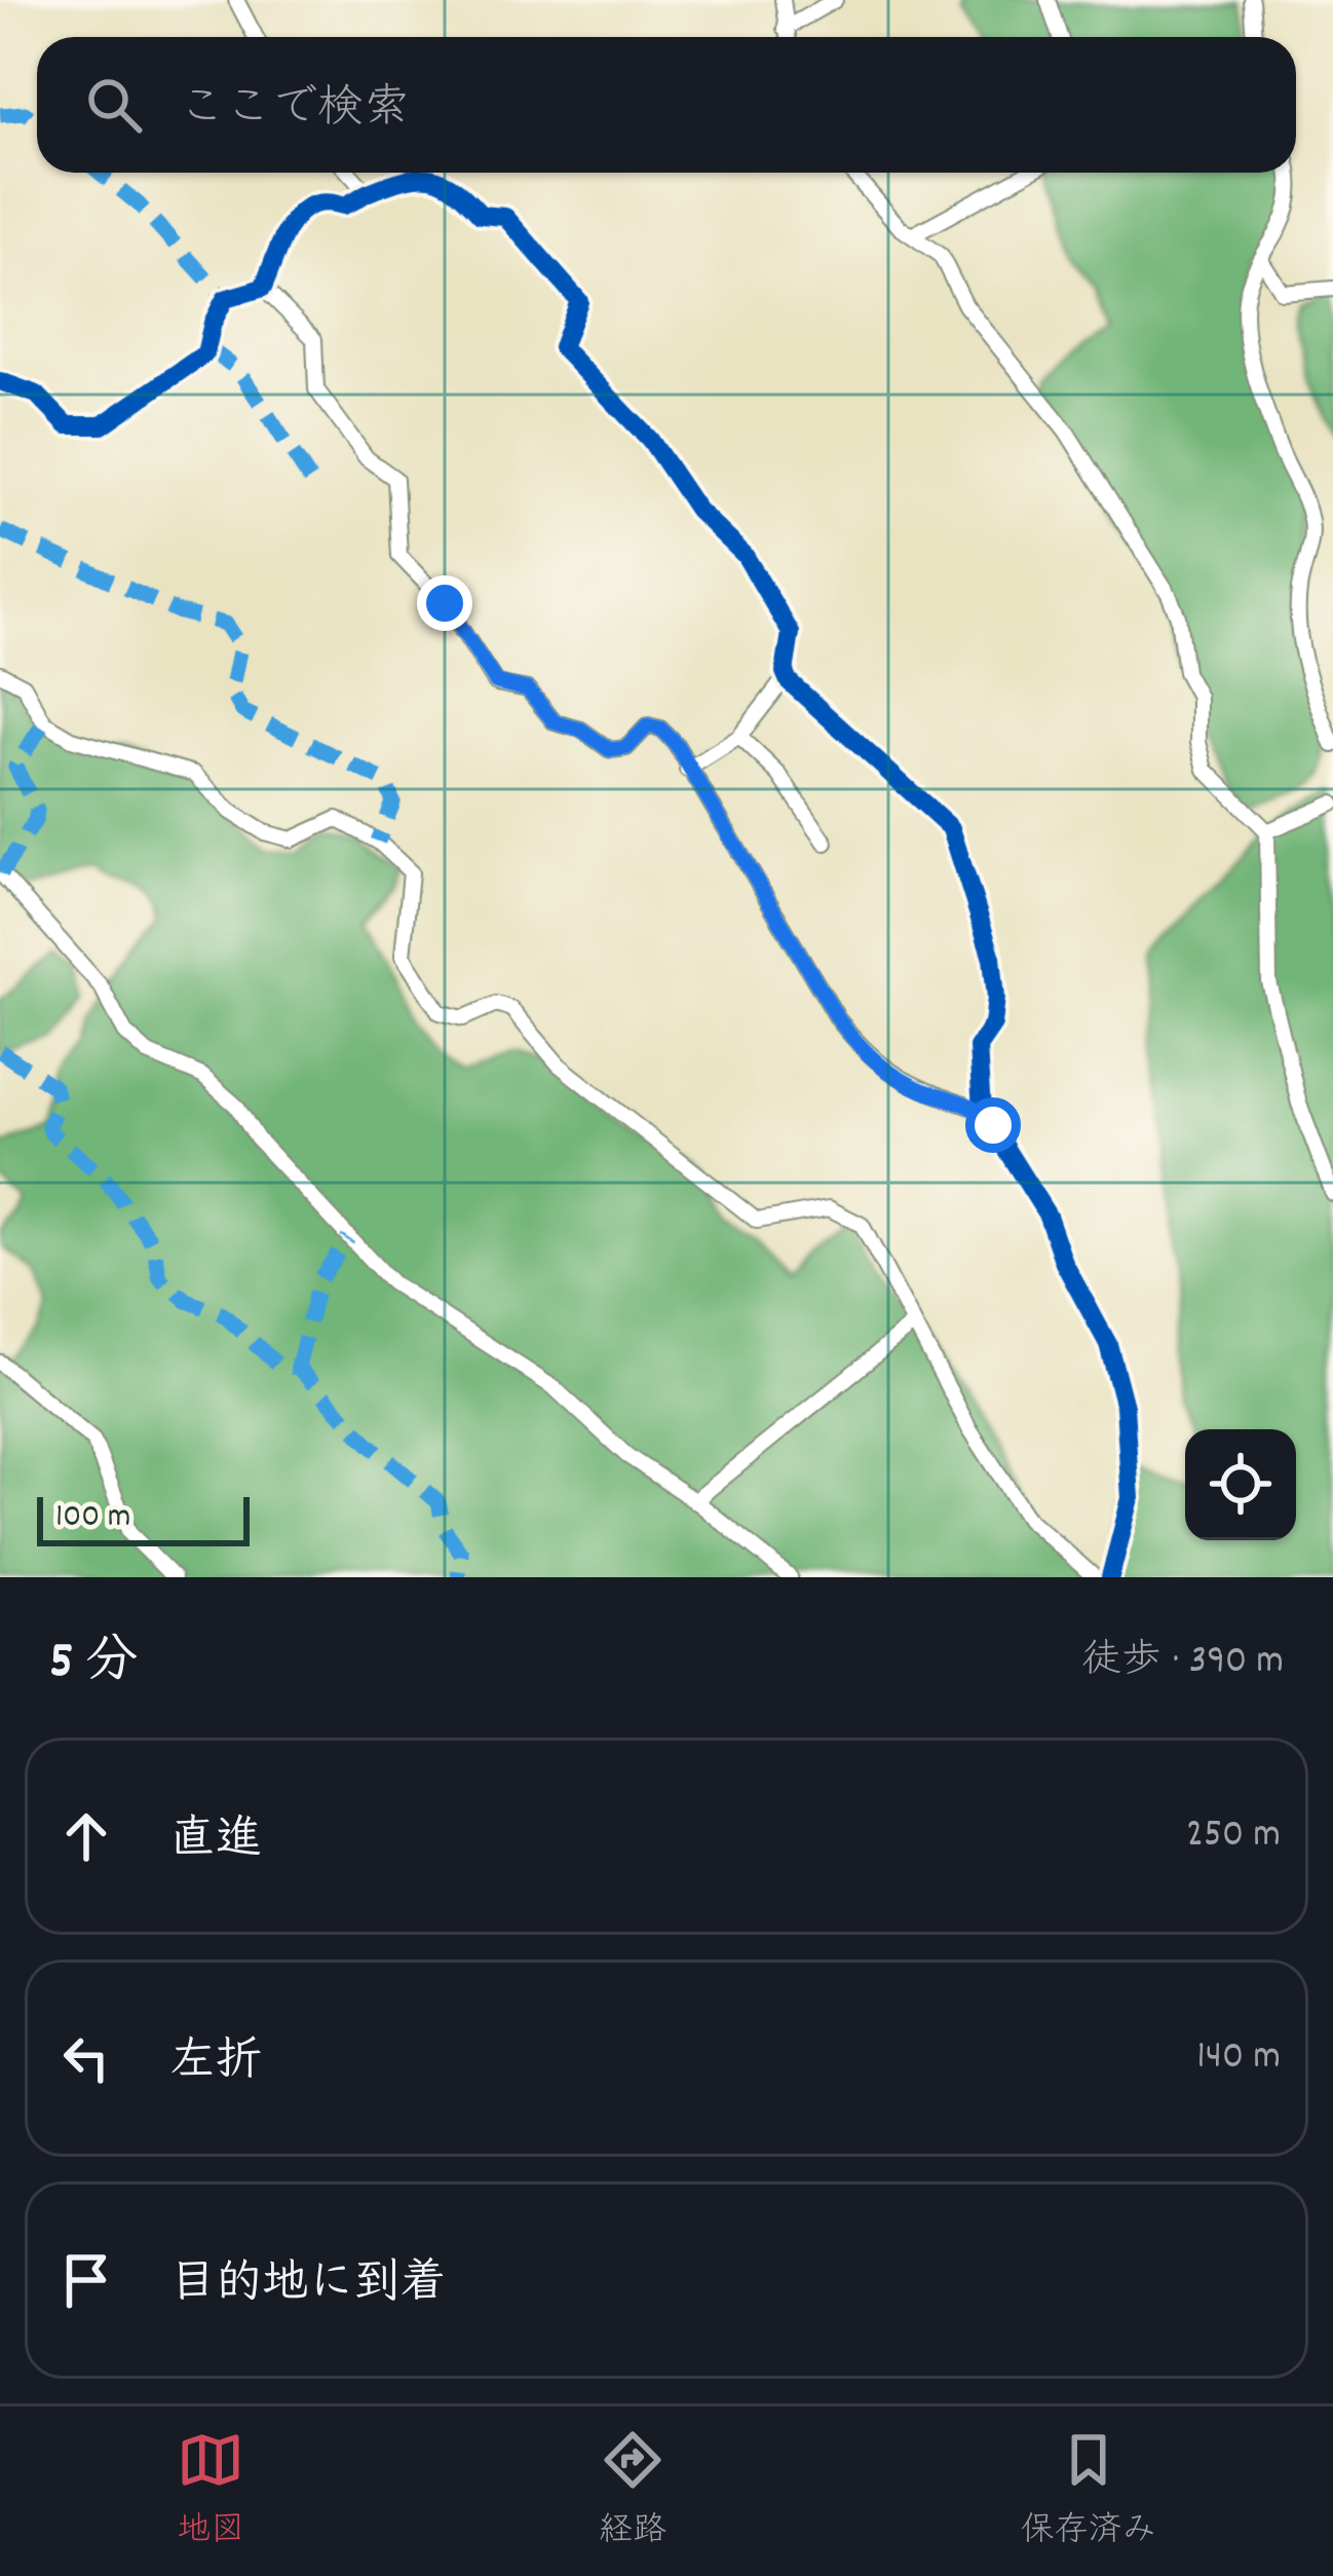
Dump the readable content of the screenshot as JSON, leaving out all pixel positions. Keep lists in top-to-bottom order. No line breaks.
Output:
{"scale_bar":"100 m","page":{"search":"ここで検索","scale":"100 m","heading":["5 分","徒歩 · 390 m"],"list":[["直進","250 m"],["左折","140 m"],"目的地に到着"],"nav":["地図","経路","保存済み"]}}
